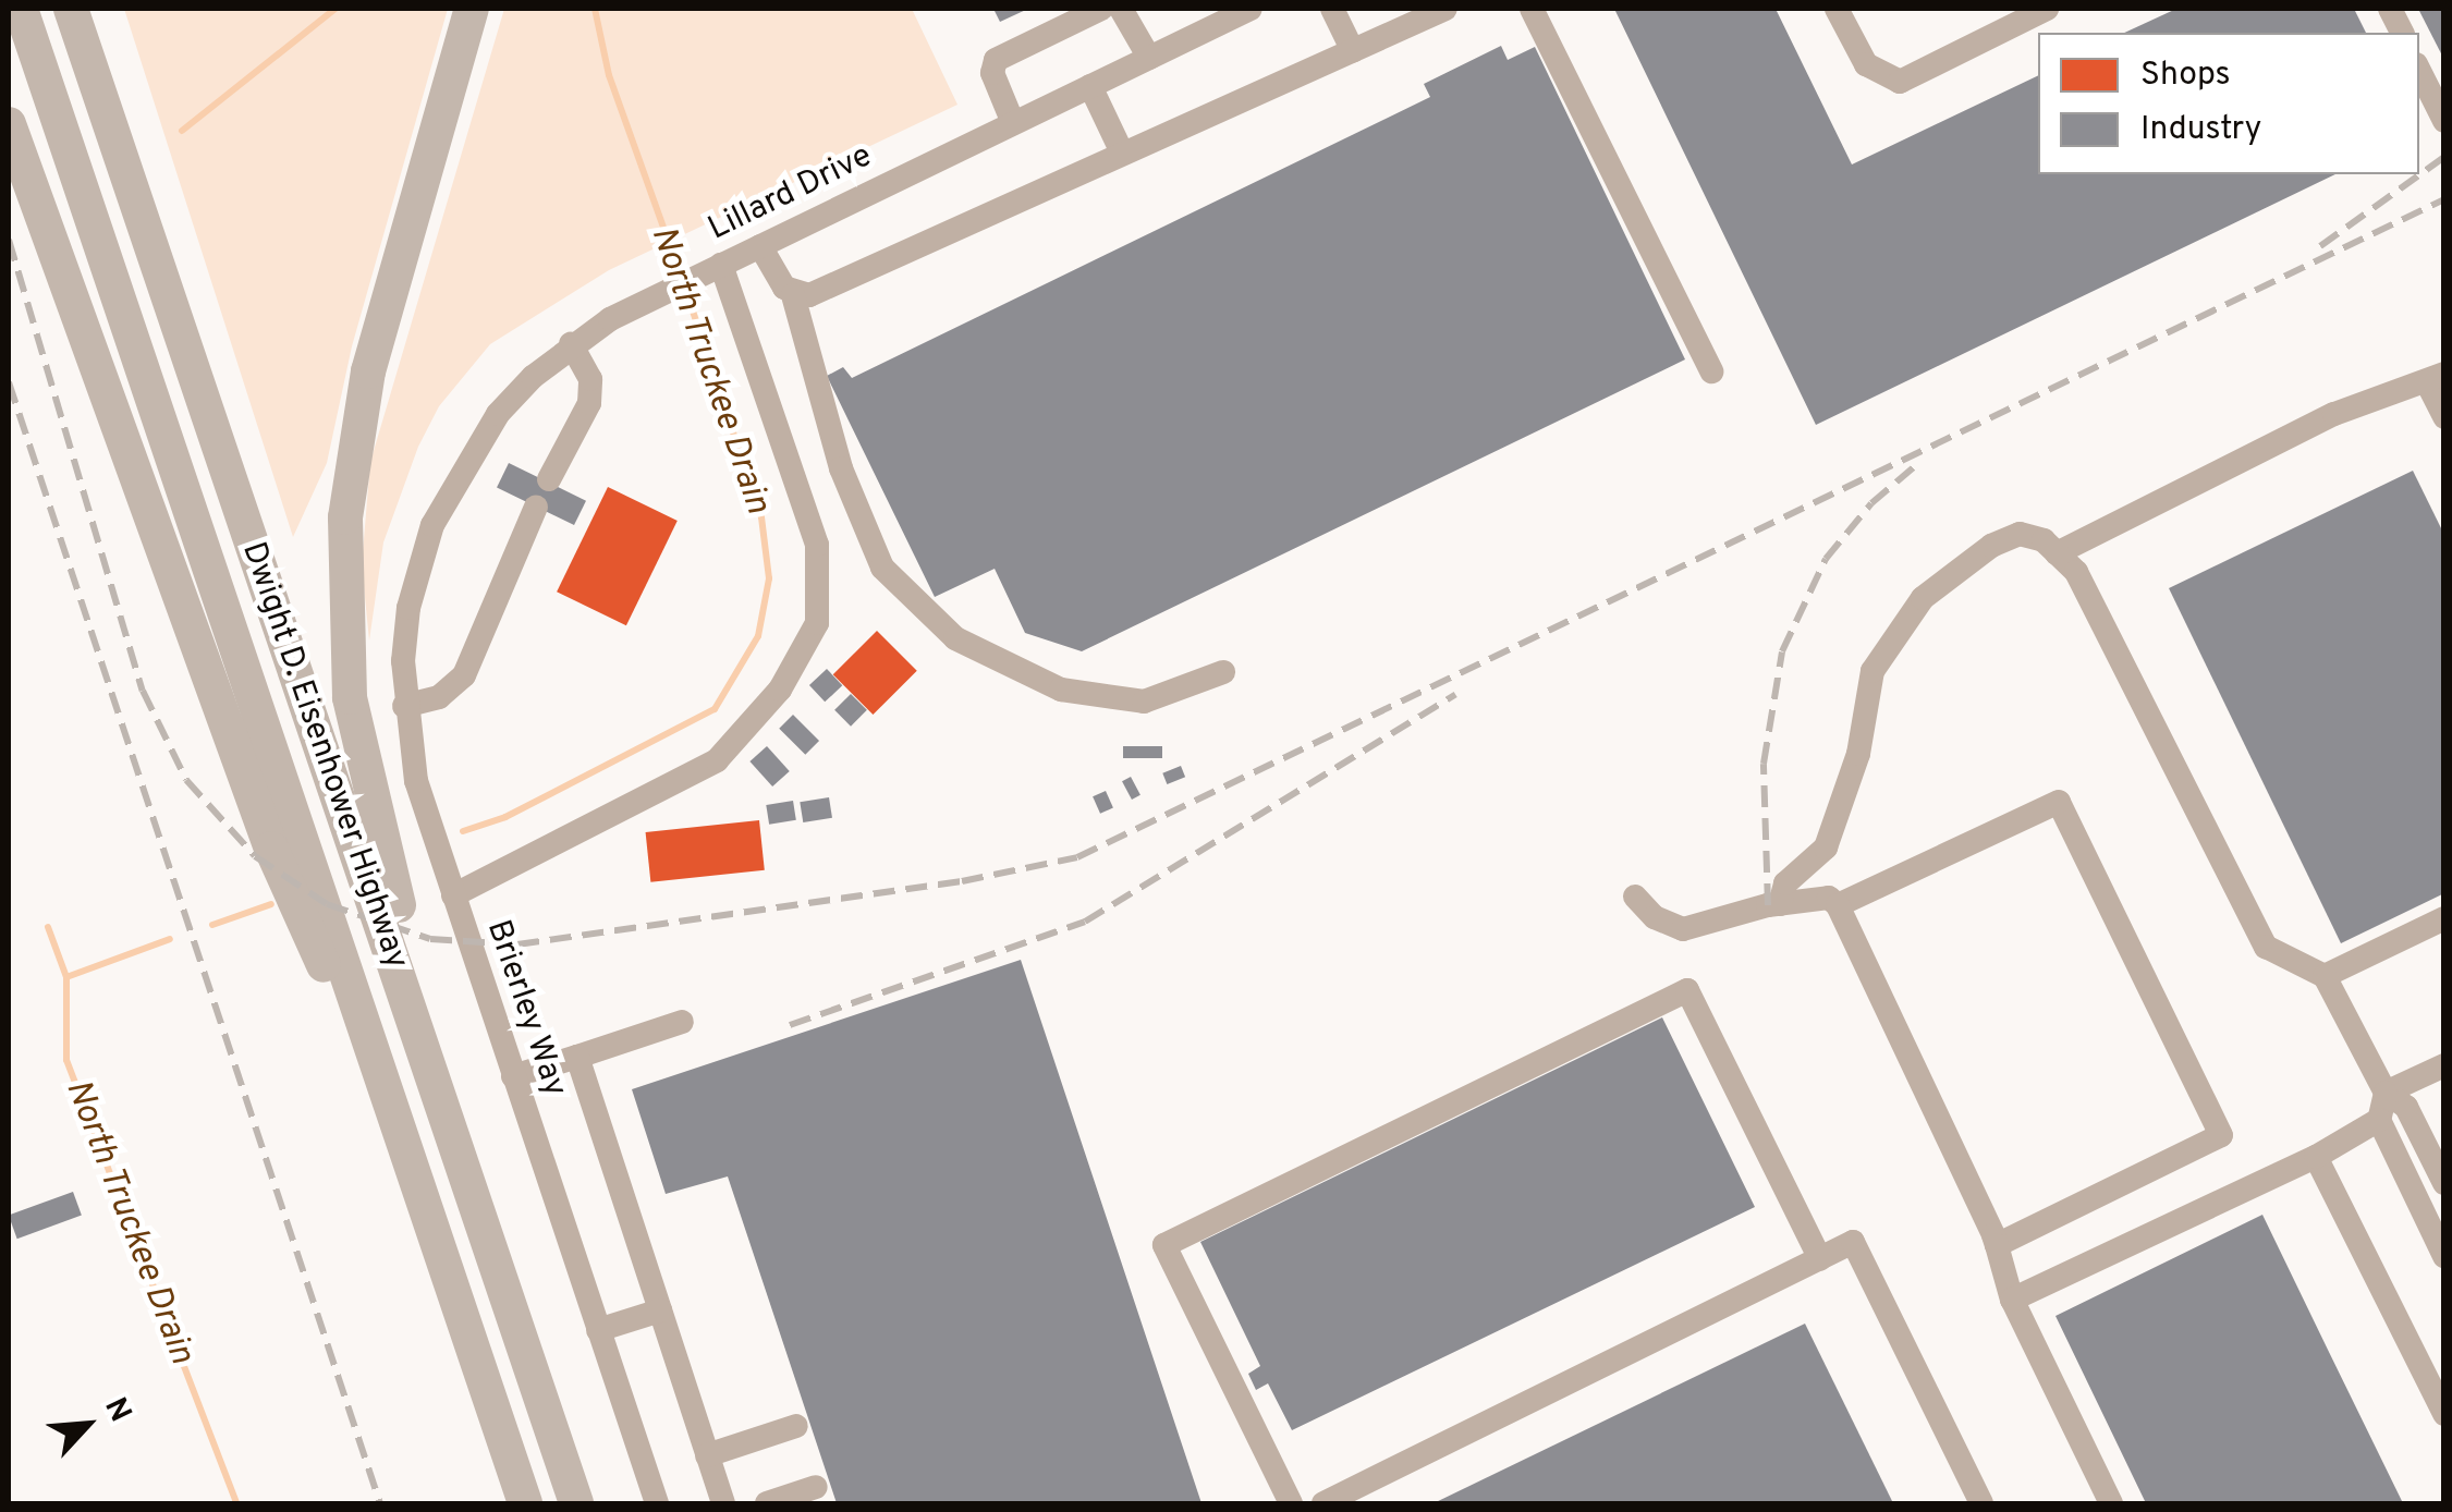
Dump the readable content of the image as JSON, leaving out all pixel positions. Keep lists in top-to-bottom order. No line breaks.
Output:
{"streets":{"highway":["Dwight D. Eisenhower Highway"],"street":["Lillard Drive","Brierley Way"]},"crossings":[["Lillard Drive","Brierley Way"]],"water":["North Truckee Drain"],"legend":["Shops","Industry"],"north":"top right"}
